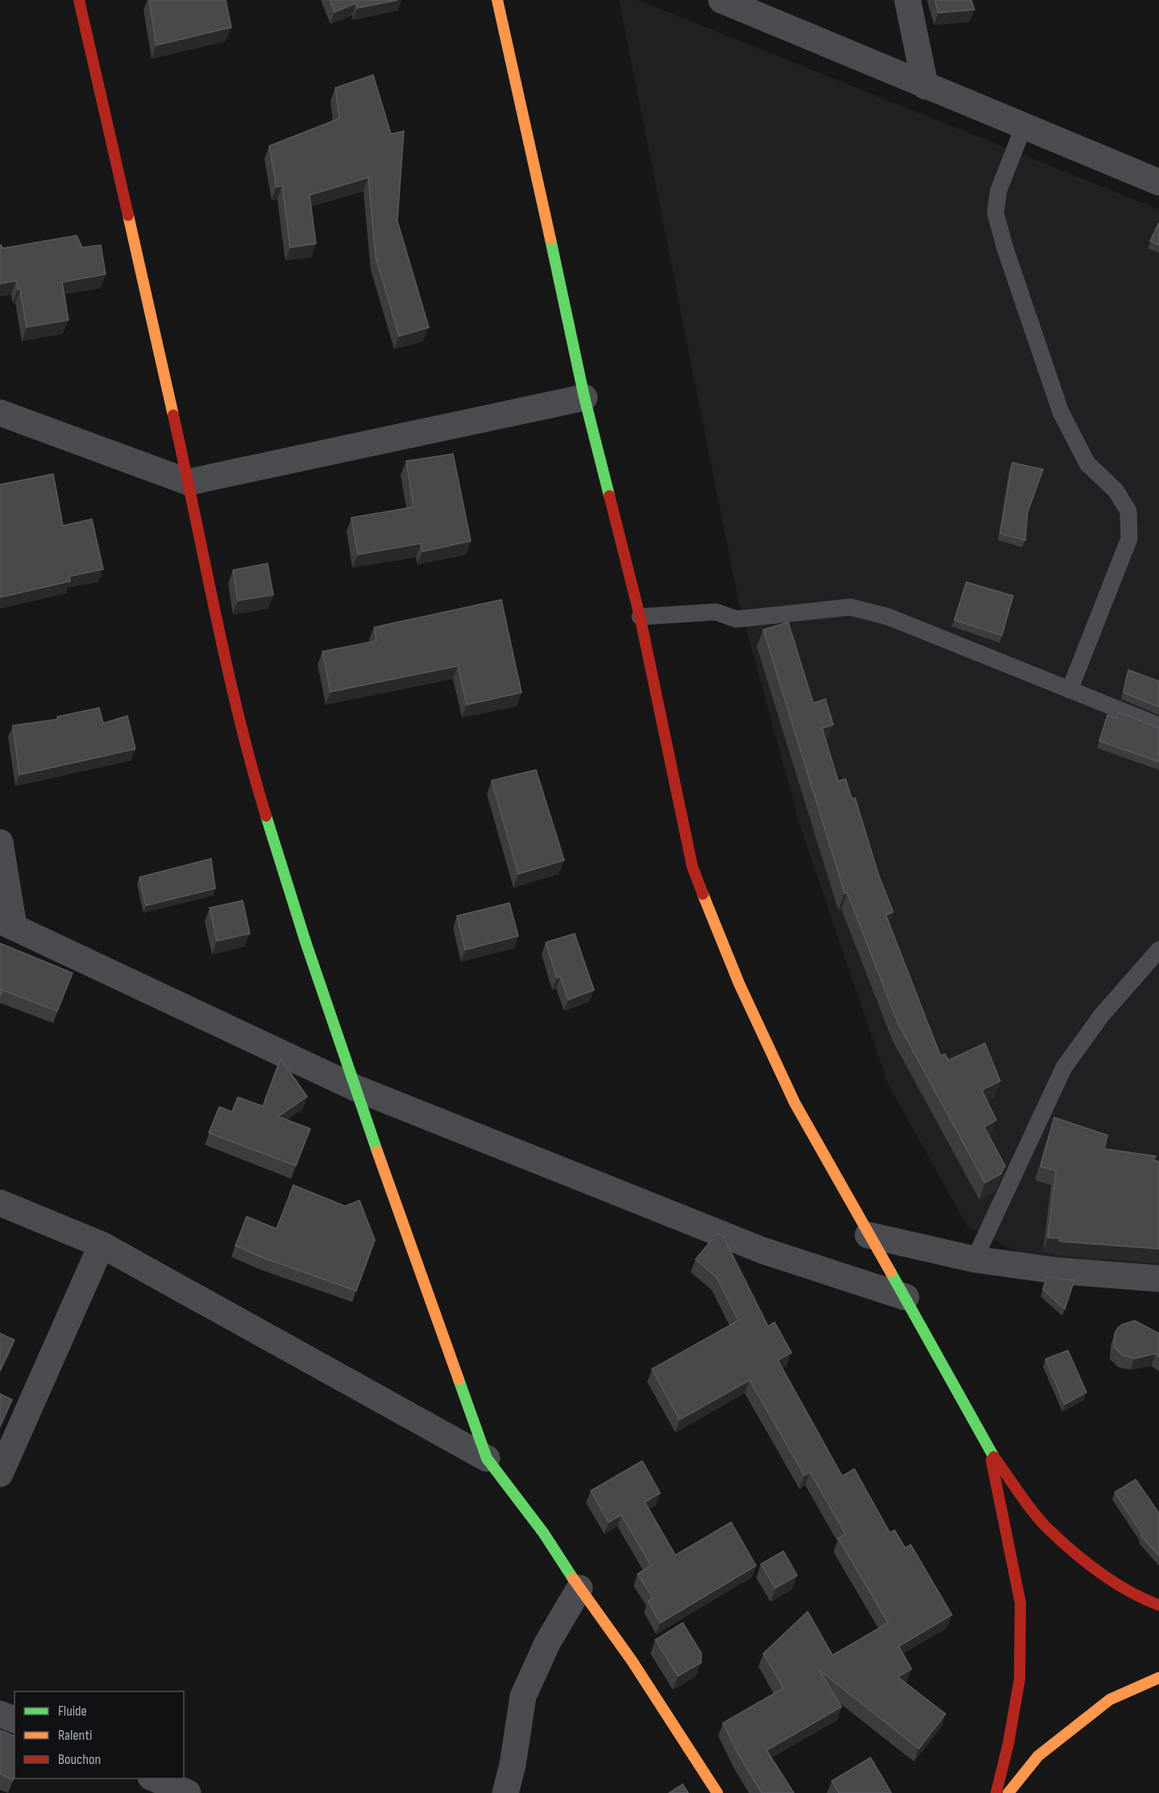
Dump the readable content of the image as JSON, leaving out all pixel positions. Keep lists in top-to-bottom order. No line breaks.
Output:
{"legend":["Fluide","Ralenti","Bouchon"]}
